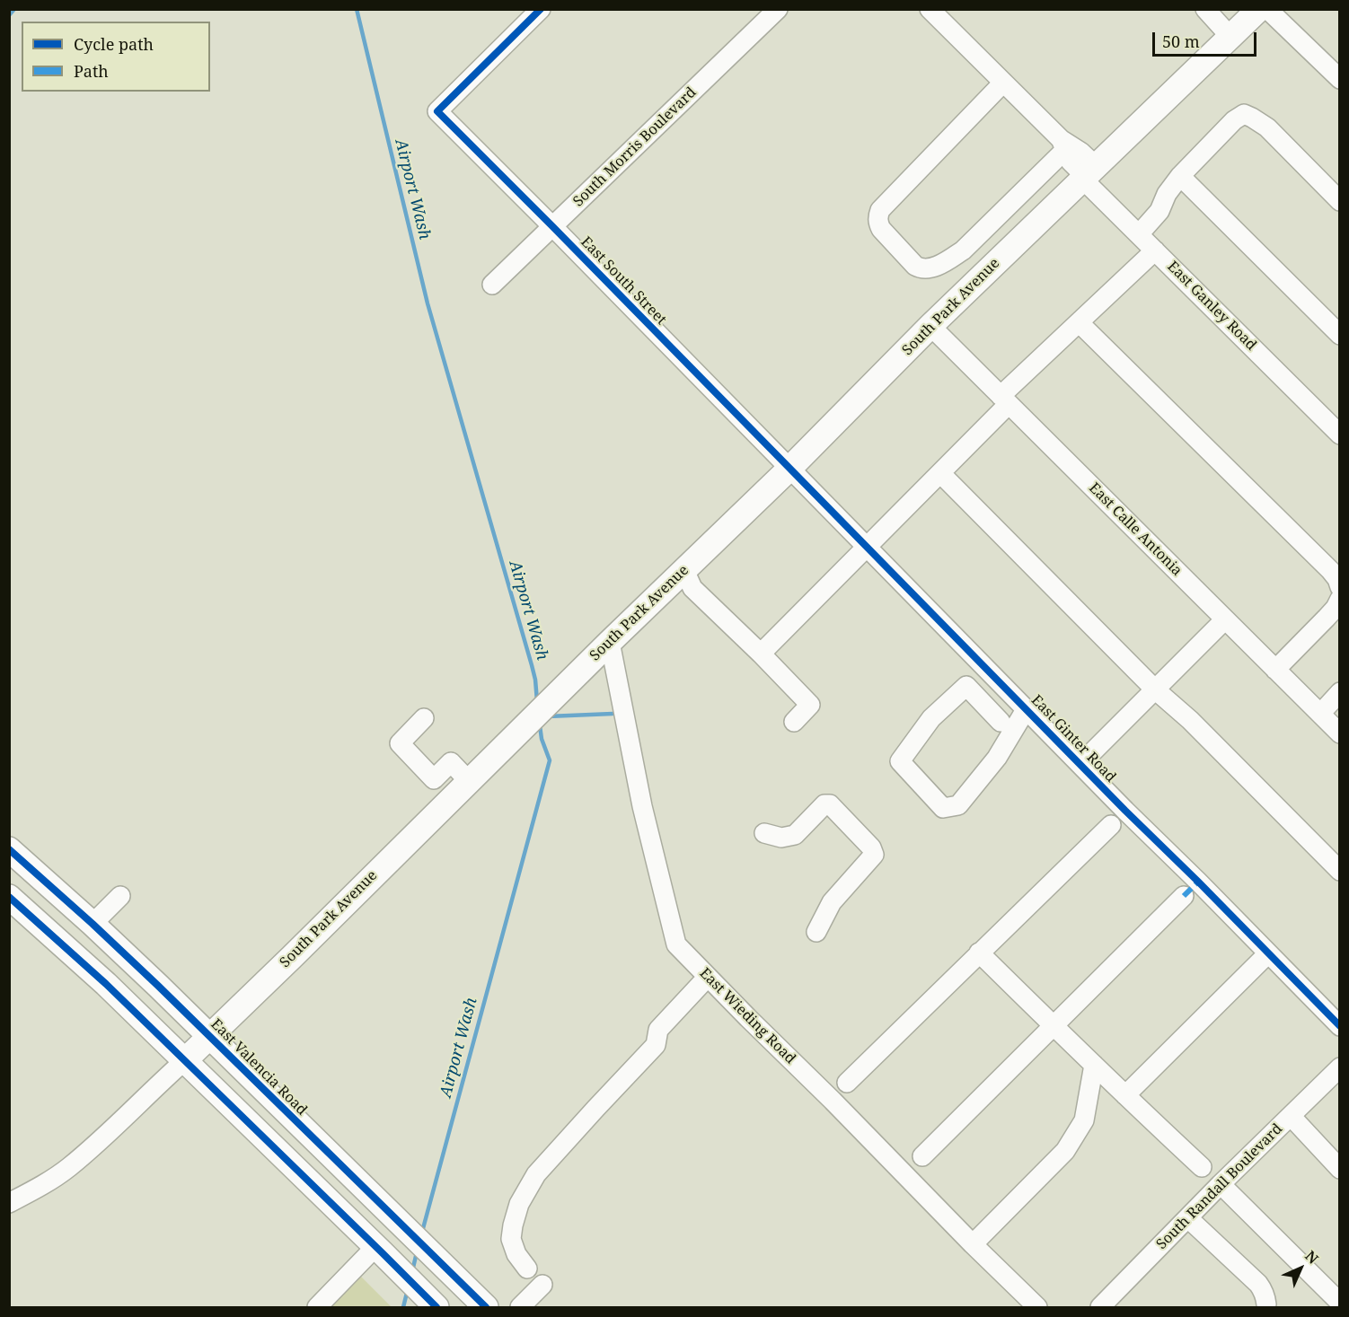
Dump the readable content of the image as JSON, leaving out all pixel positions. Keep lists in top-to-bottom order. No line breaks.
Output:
{"streets":{"main road":["South Park Avenue","East Valencia Road"],"street":["South Morris Boulevard","East South Street","East Ganley Road","East Calle Antonia","East Ginter Road","East Wieding Road","South Randall Boulevard"]},"crossings":[["South Morris Boulevard","East South Street"],["East South Street","South Park Avenue"],["East South Street","East Ginter Road"],["East Ganley Road","South Park Avenue"],["South Park Avenue","East Calle Antonia"],["South Park Avenue","East Ginter Road"],["South Park Avenue","East Wieding Road"],["South Park Avenue","East Valencia Road"]],"water":["Airport Wash"],"legend":["Cycle path","Path"],"scale_bar":"50 m","north":"top right"}
